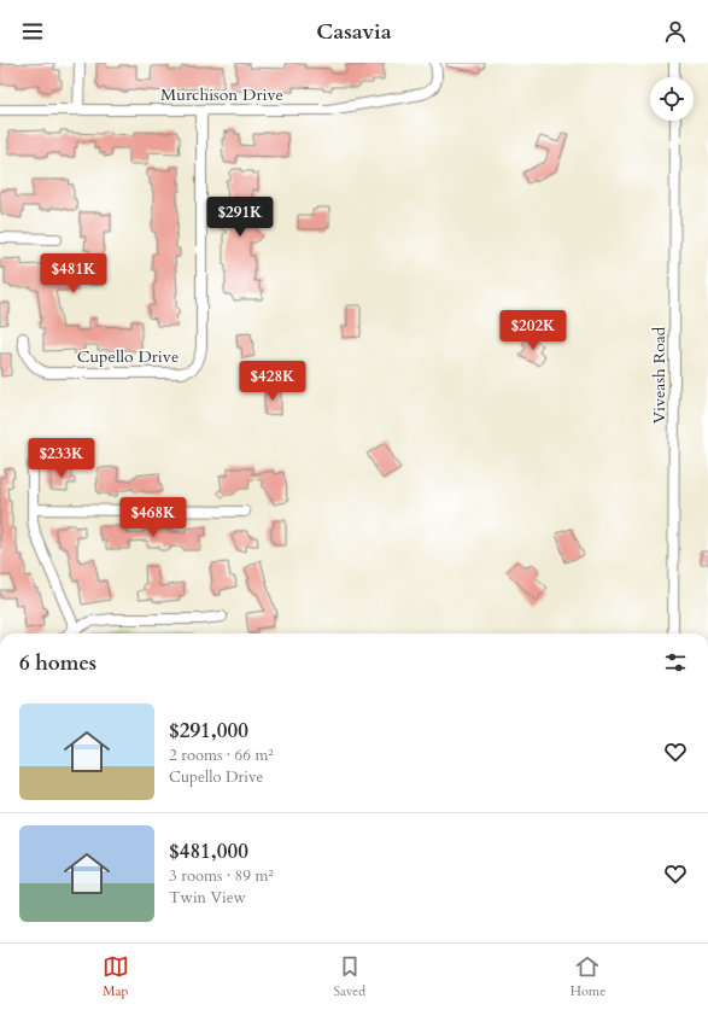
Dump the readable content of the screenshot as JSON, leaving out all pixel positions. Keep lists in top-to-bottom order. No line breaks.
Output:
{"streets":{"street":["Murchison Drive","Cupello Drive","Viveash Road"]},"crossings":[["Murchison Drive","Cupello Drive"]],"page":{"header":"Casavia","price":["$291K","$481K","$202K","$428K","$233K","$468K"],"heading":"6 homes","list":[{"name":"$291,000","note":"2 rooms · 66 m² · Cupello Drive"},{"name":"$481,000","note":"3 rooms · 89 m² · Twin View"}],"tabs":["Map","Saved","Home"]}}
